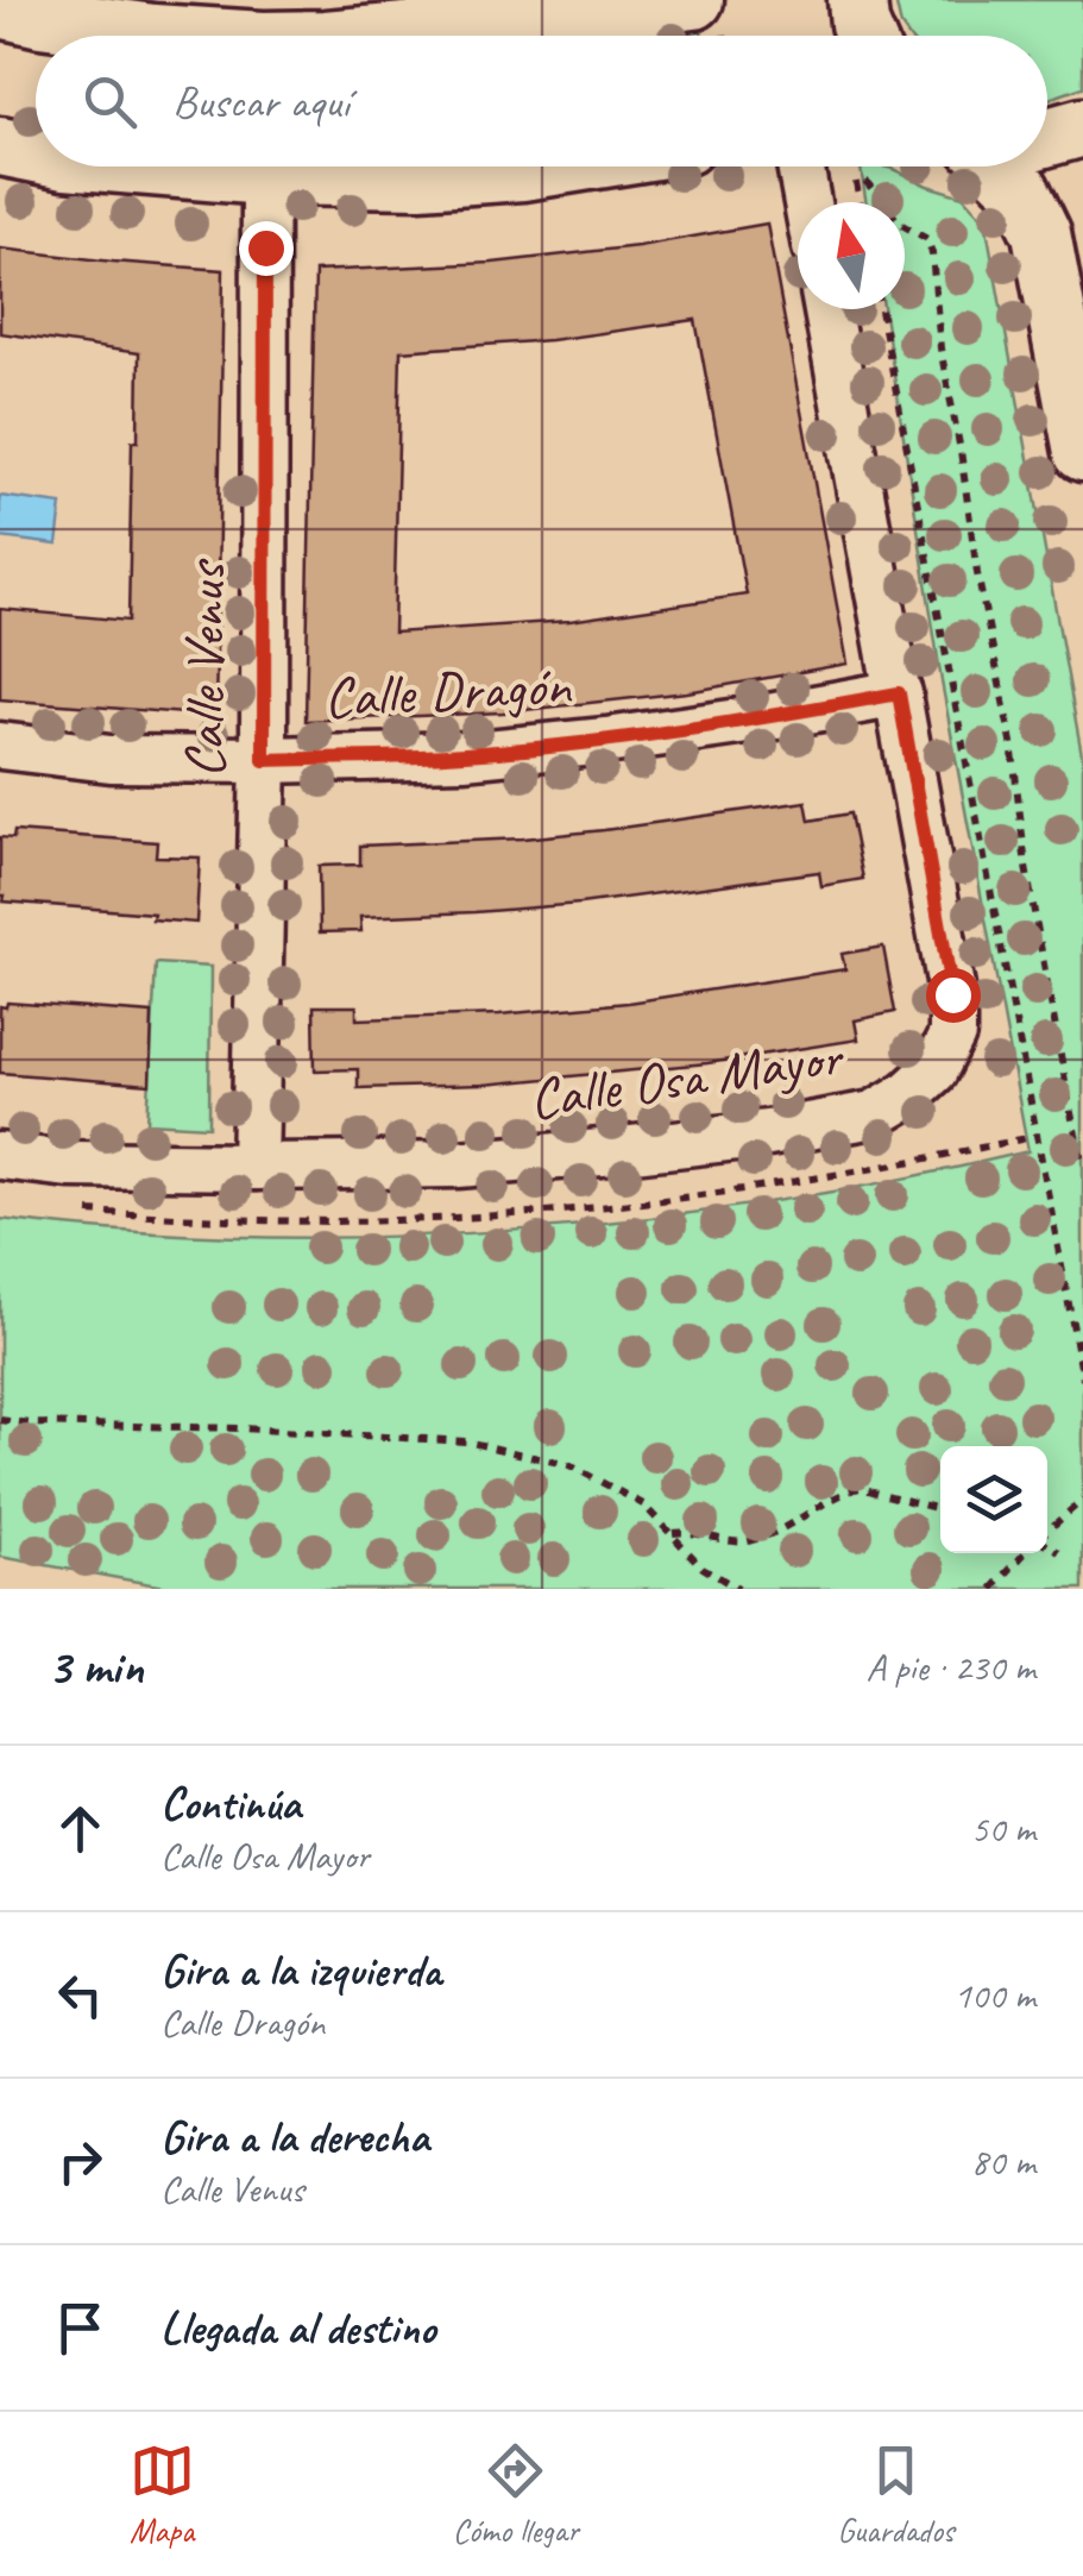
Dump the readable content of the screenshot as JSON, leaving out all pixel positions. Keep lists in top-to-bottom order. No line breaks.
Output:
{"streets":{"street":["Calle Venus","Calle Dragón","Calle Osa Mayor"]},"crossings":[["Calle Venus","Calle Dragón"],["Calle Venus","Calle Osa Mayor"],["Calle Dragón","Calle Osa Mayor"]],"north":"top","page":{"search":"Buscar aquí","heading":["3 min","A pie · 230 m"],"list":[["Continúa","Calle Osa Mayor","50 m"],["Gira a la izquierda","Calle Dragón","100 m"],["Gira a la derecha","Calle Venus","80 m"],"Llegada al destino"],"nav":["Mapa","Cómo llegar","Guardados"]}}
